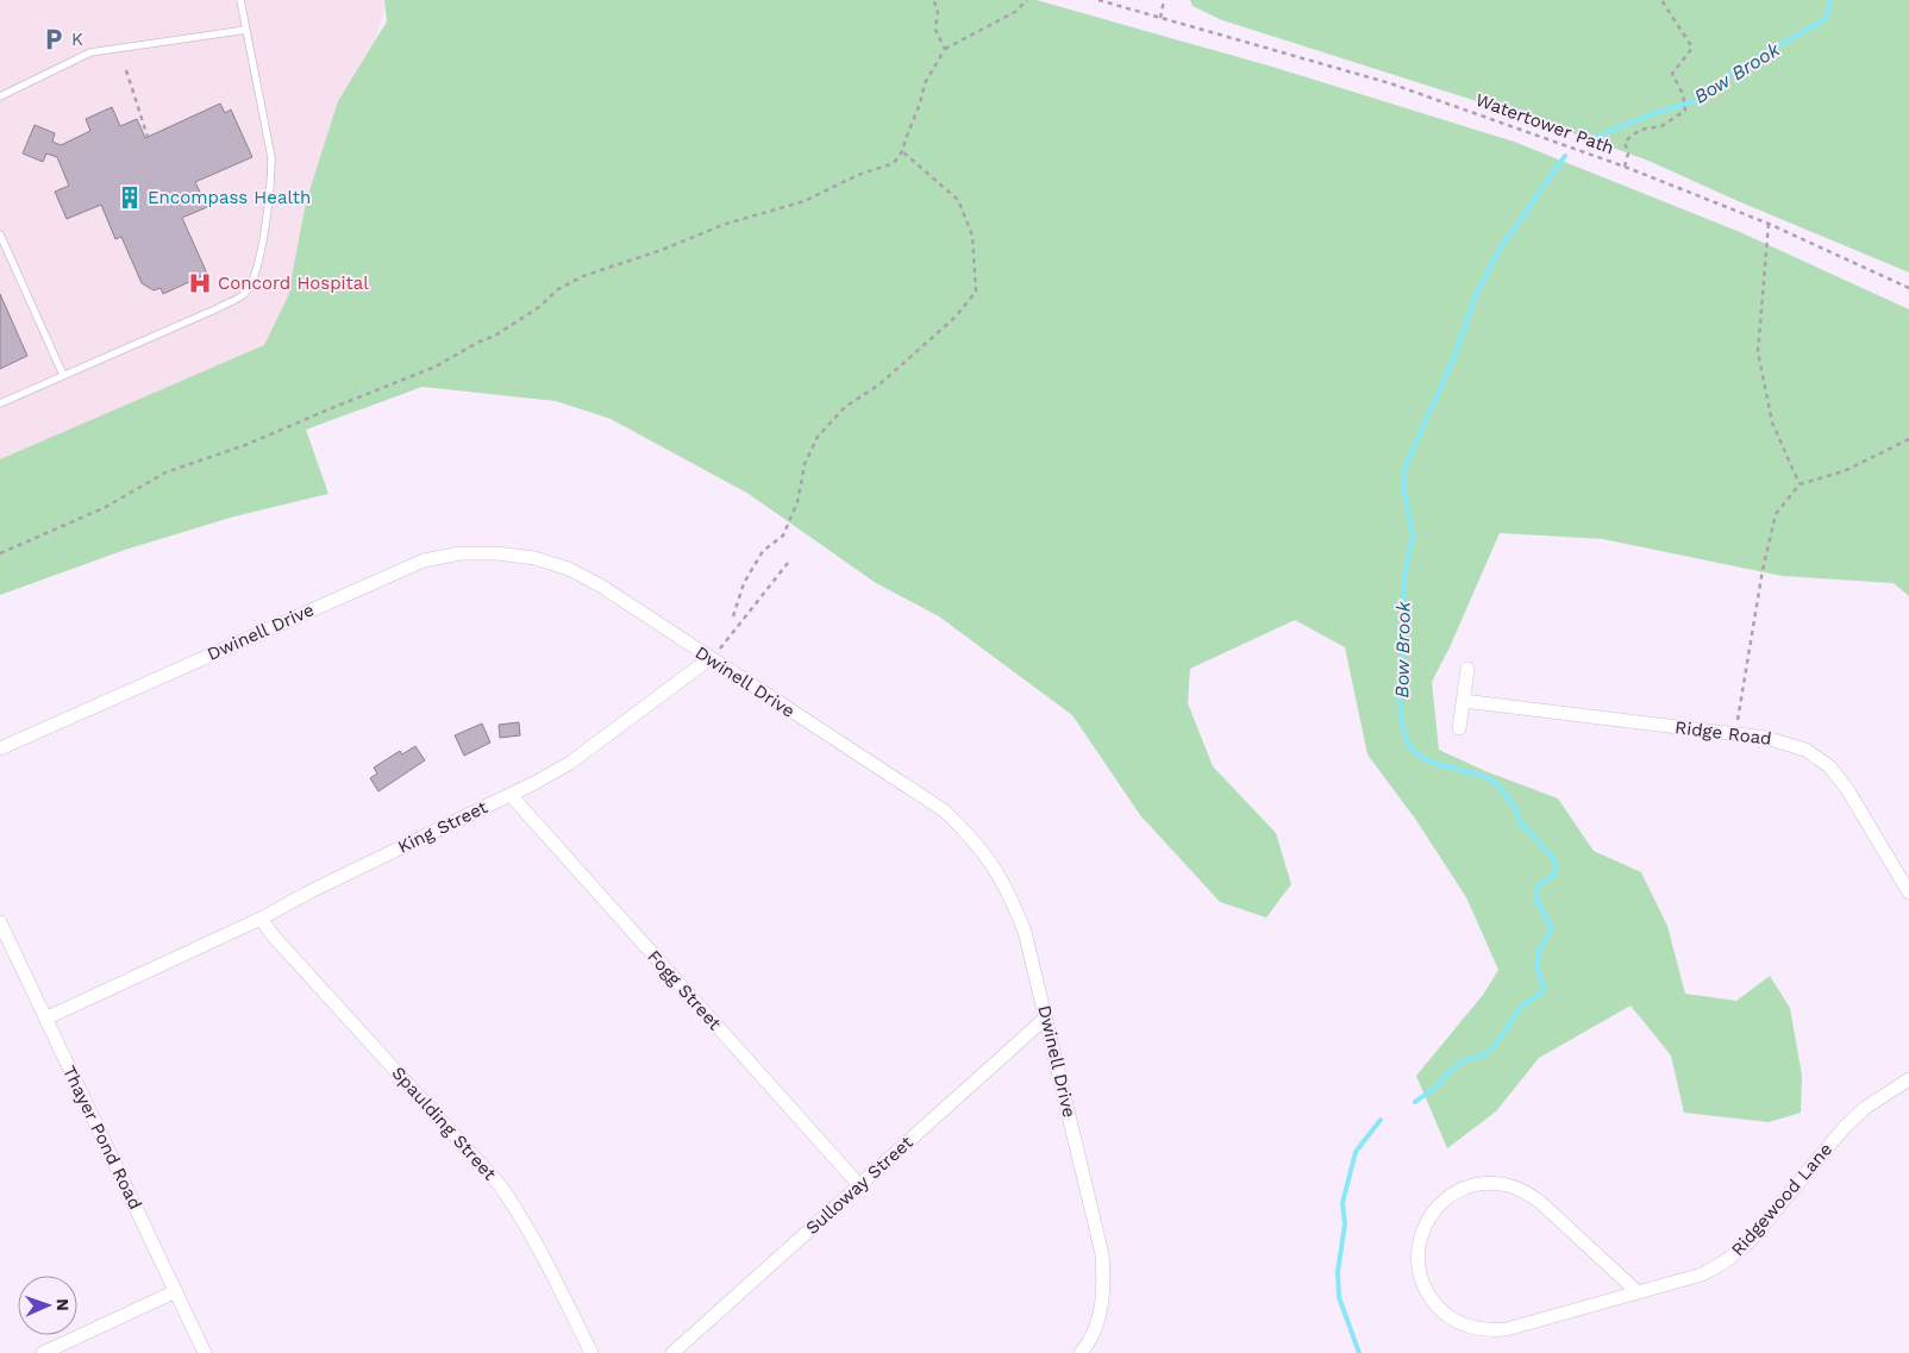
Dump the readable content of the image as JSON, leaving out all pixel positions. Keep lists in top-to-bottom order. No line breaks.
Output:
{"streets":{"street":["Dwinell Drive","Ridge Road","King Street","Fogg Street","Spaulding Street","Thayer Pond Road","Sulloway Street","Ridgewood Lane"],"path":["Watertower Path"]},"crossings":[["Dwinell Drive","King Street"],["Dwinell Drive","Sulloway Street"],["King Street","Fogg Street"],["King Street","Spaulding Street"],["King Street","Thayer Pond Road"],["Fogg Street","Sulloway Street"]],"water":["Bow Brook"],"places":{"parking":["K"],"building":["Encompass Health"],"hospital":["Concord Hospital"]},"north":"right"}
